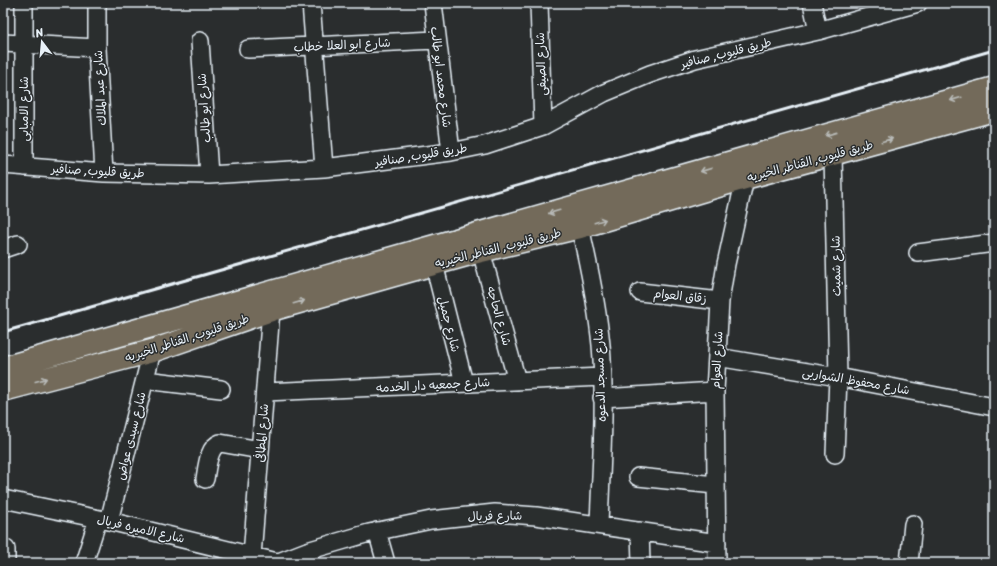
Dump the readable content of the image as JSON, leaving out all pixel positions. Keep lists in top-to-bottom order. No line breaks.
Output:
{"streets":{"main road":["طريق قليوب, القناطر الخيريه"],"street":["شارع ابو العلا خطاب","طريق قليوب, صنافير","شارع الصيفى","شارع محمد ابو طالب","شارع عبد الملاك","شارع ابو طالب","شارع الامبابى","شارع شميث","زقاق العوام","شارع الحاجه","شارع جميل","شارع العوام","شارع مسجد الدعوه","شارع محفوظ الشواربى","شارع جمعيه دار الخدمه","شارع المطافى","شارع سيدى عواض","شارع فريال","شارع الاميره فريال"]},"crossings":[["شارع ابو العلا خطاب","شارع محمد ابو طالب"],["طريق قليوب, صنافير","شارع الصيفى"],["طريق قليوب, صنافير","شارع محمد ابو طالب"],["طريق قليوب, صنافير","شارع عبد الملاك"],["طريق قليوب, صنافير","شارع ابو طالب"],["طريق قليوب, صنافير","شارع الامبابى"],["طريق قليوب, القناطر الخيريه","شارع شميث"],["طريق قليوب, القناطر الخيريه","شارع الحاجه"],["طريق قليوب, القناطر الخيريه","شارع جميل"],["طريق قليوب, القناطر الخيريه","شارع العوام"],["طريق قليوب, القناطر الخيريه","شارع مسجد الدعوه"],["طريق قليوب, القناطر الخيريه","شارع المطافى"],["طريق قليوب, القناطر الخيريه","شارع سيدى عواض"],["شارع شميث","شارع محفوظ الشواربى"],["زقاق العوام","شارع العوام"],["شارع الحاجه","شارع جمعيه دار الخدمه"],["شارع جميل","شارع جمعيه دار الخدمه"],["شارع العوام","شارع محفوظ الشواربى"],["شارع العوام","شارع فريال"],["شارع مسجد الدعوه","شارع جمعيه دار الخدمه"],["شارع مسجد الدعوه","شارع فريال"],["شارع جمعيه دار الخدمه","شارع المطافى"],["شارع المطافى","شارع الاميره فريال"],["شارع سيدى عواض","شارع الاميره فريال"],["شارع فريال","شارع الاميره فريال"]],"north":"top"}
